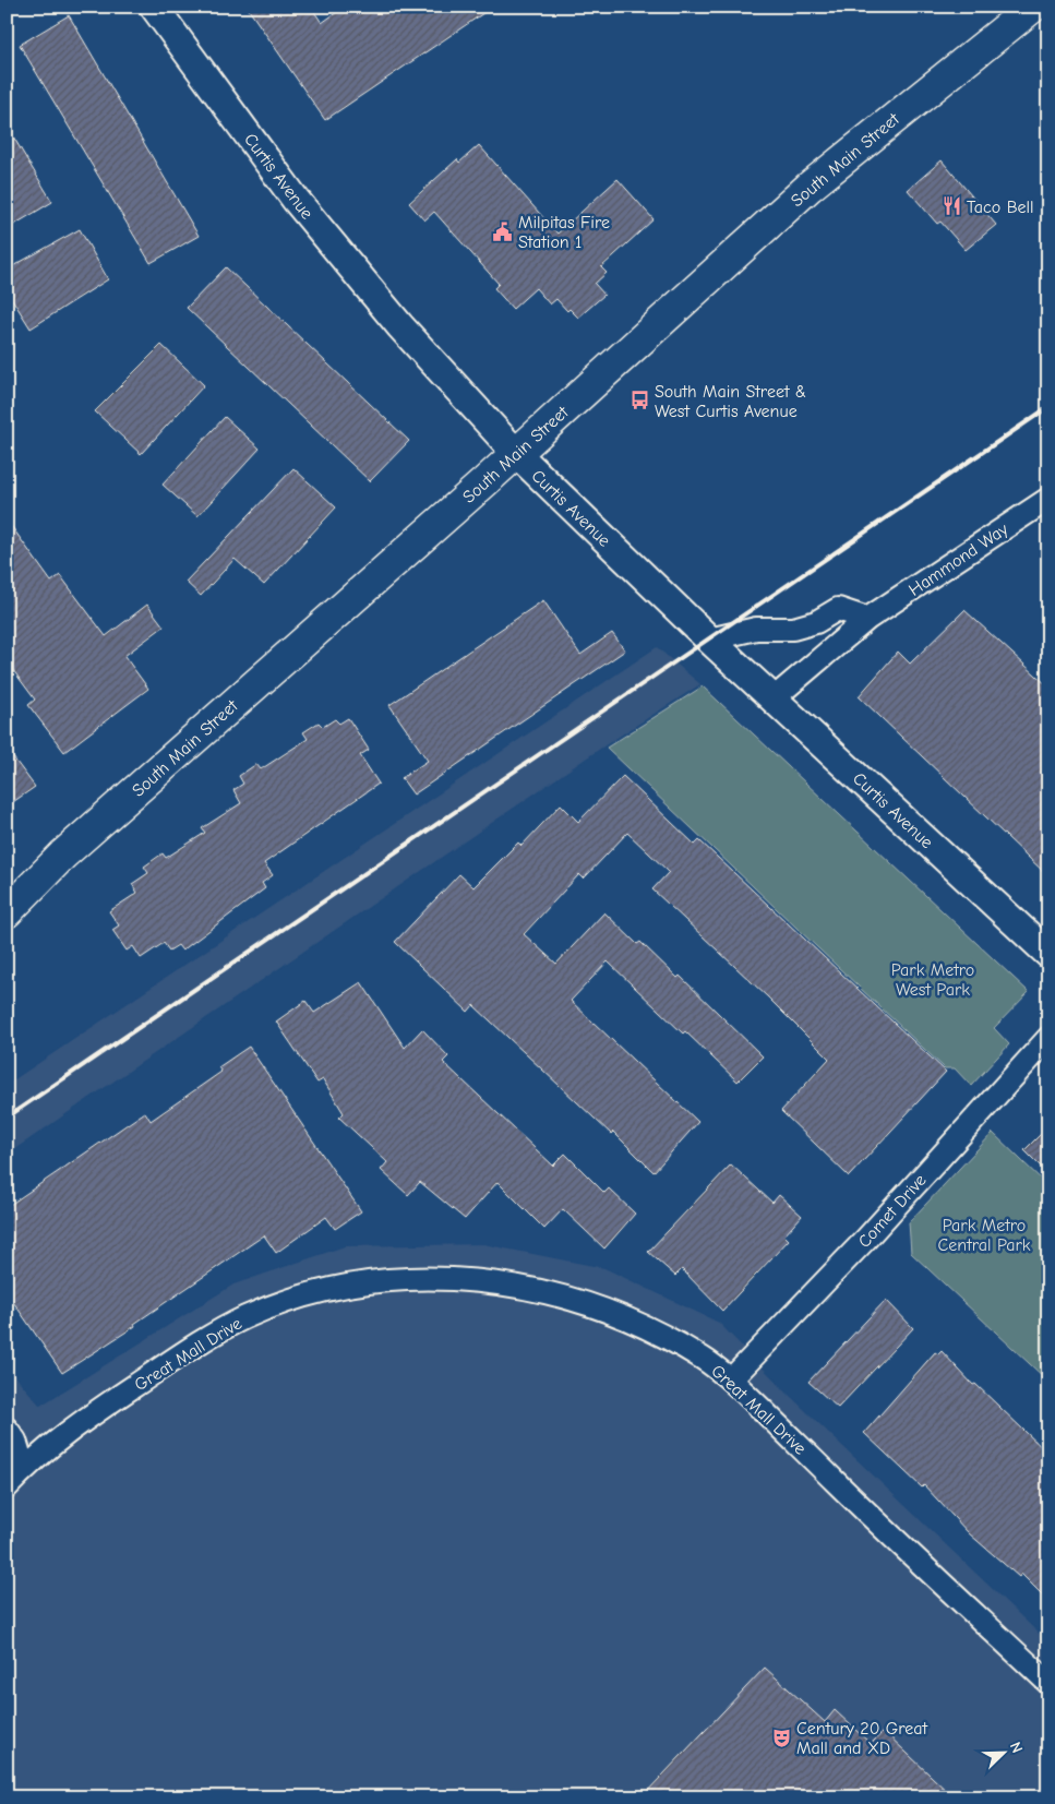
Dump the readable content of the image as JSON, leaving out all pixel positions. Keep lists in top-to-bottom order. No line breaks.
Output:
{"streets":{"main road":["South Main Street"],"street":["Curtis Avenue","Hammond Way","Comet Drive","Great Mall Drive"]},"crossings":[["South Main Street","Curtis Avenue"],["Curtis Avenue","Hammond Way"],["Comet Drive","Great Mall Drive"]],"parks":["Park Metro West Park","Park Metro Central Park"],"places":{"restaurant":["Taco Bell"],"public building":["Milpitas Fire Station 1"],"bus stop":["South Main Street & West Curtis Avenue"],"theatre":["Century 20 Great Mall and XD"]},"north":"top right"}
